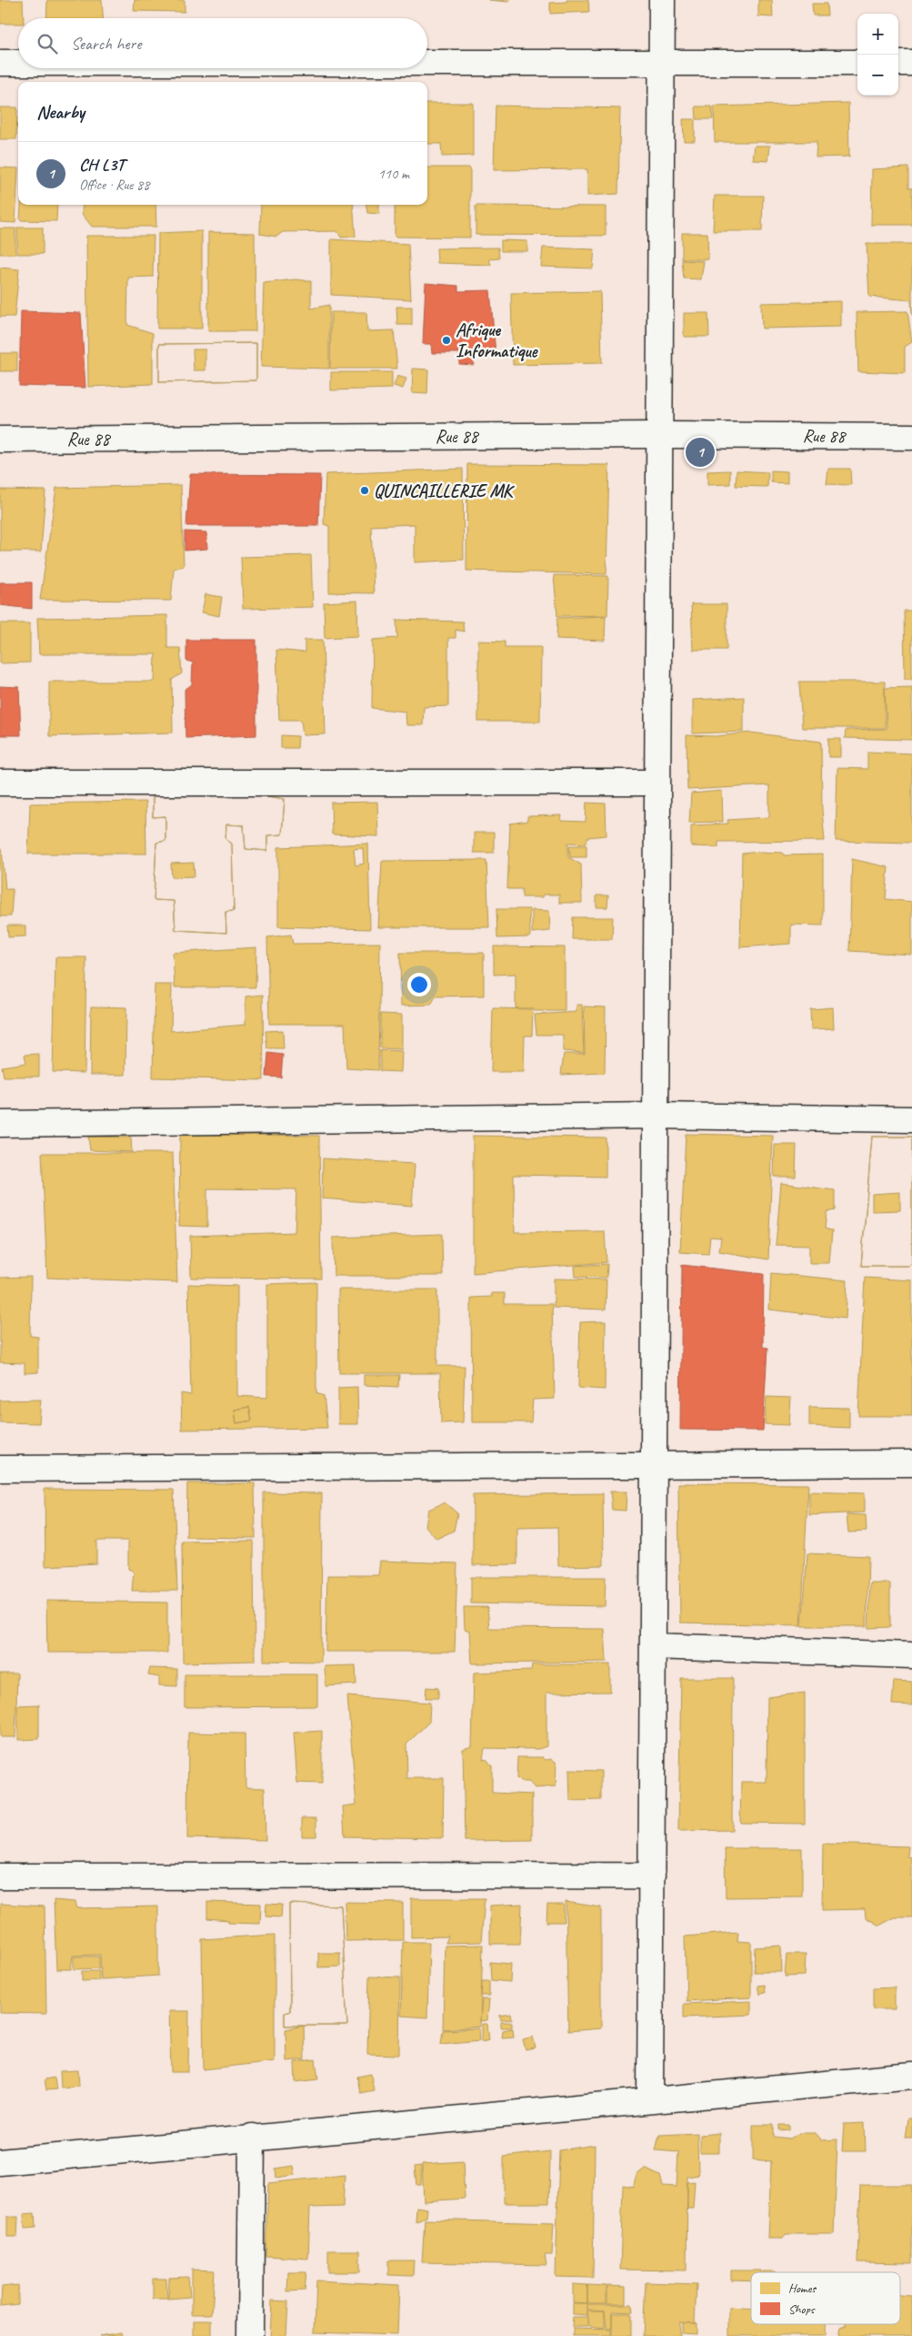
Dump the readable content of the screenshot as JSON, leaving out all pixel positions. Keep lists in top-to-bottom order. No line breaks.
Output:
{"streets":{"street":["Rue 88"]},"places":["Afrique Informatique","QUINCAILLERIE MK"],"legend":["Homes","Shops"],"page":{"map_buttons":["+","−"],"search":"Search here","heading":"Nearby","list":[{"mark":"1","name":"CH L3T","note":"Office · Rue 88","value":"110 m"}],"pins":"1"}}
